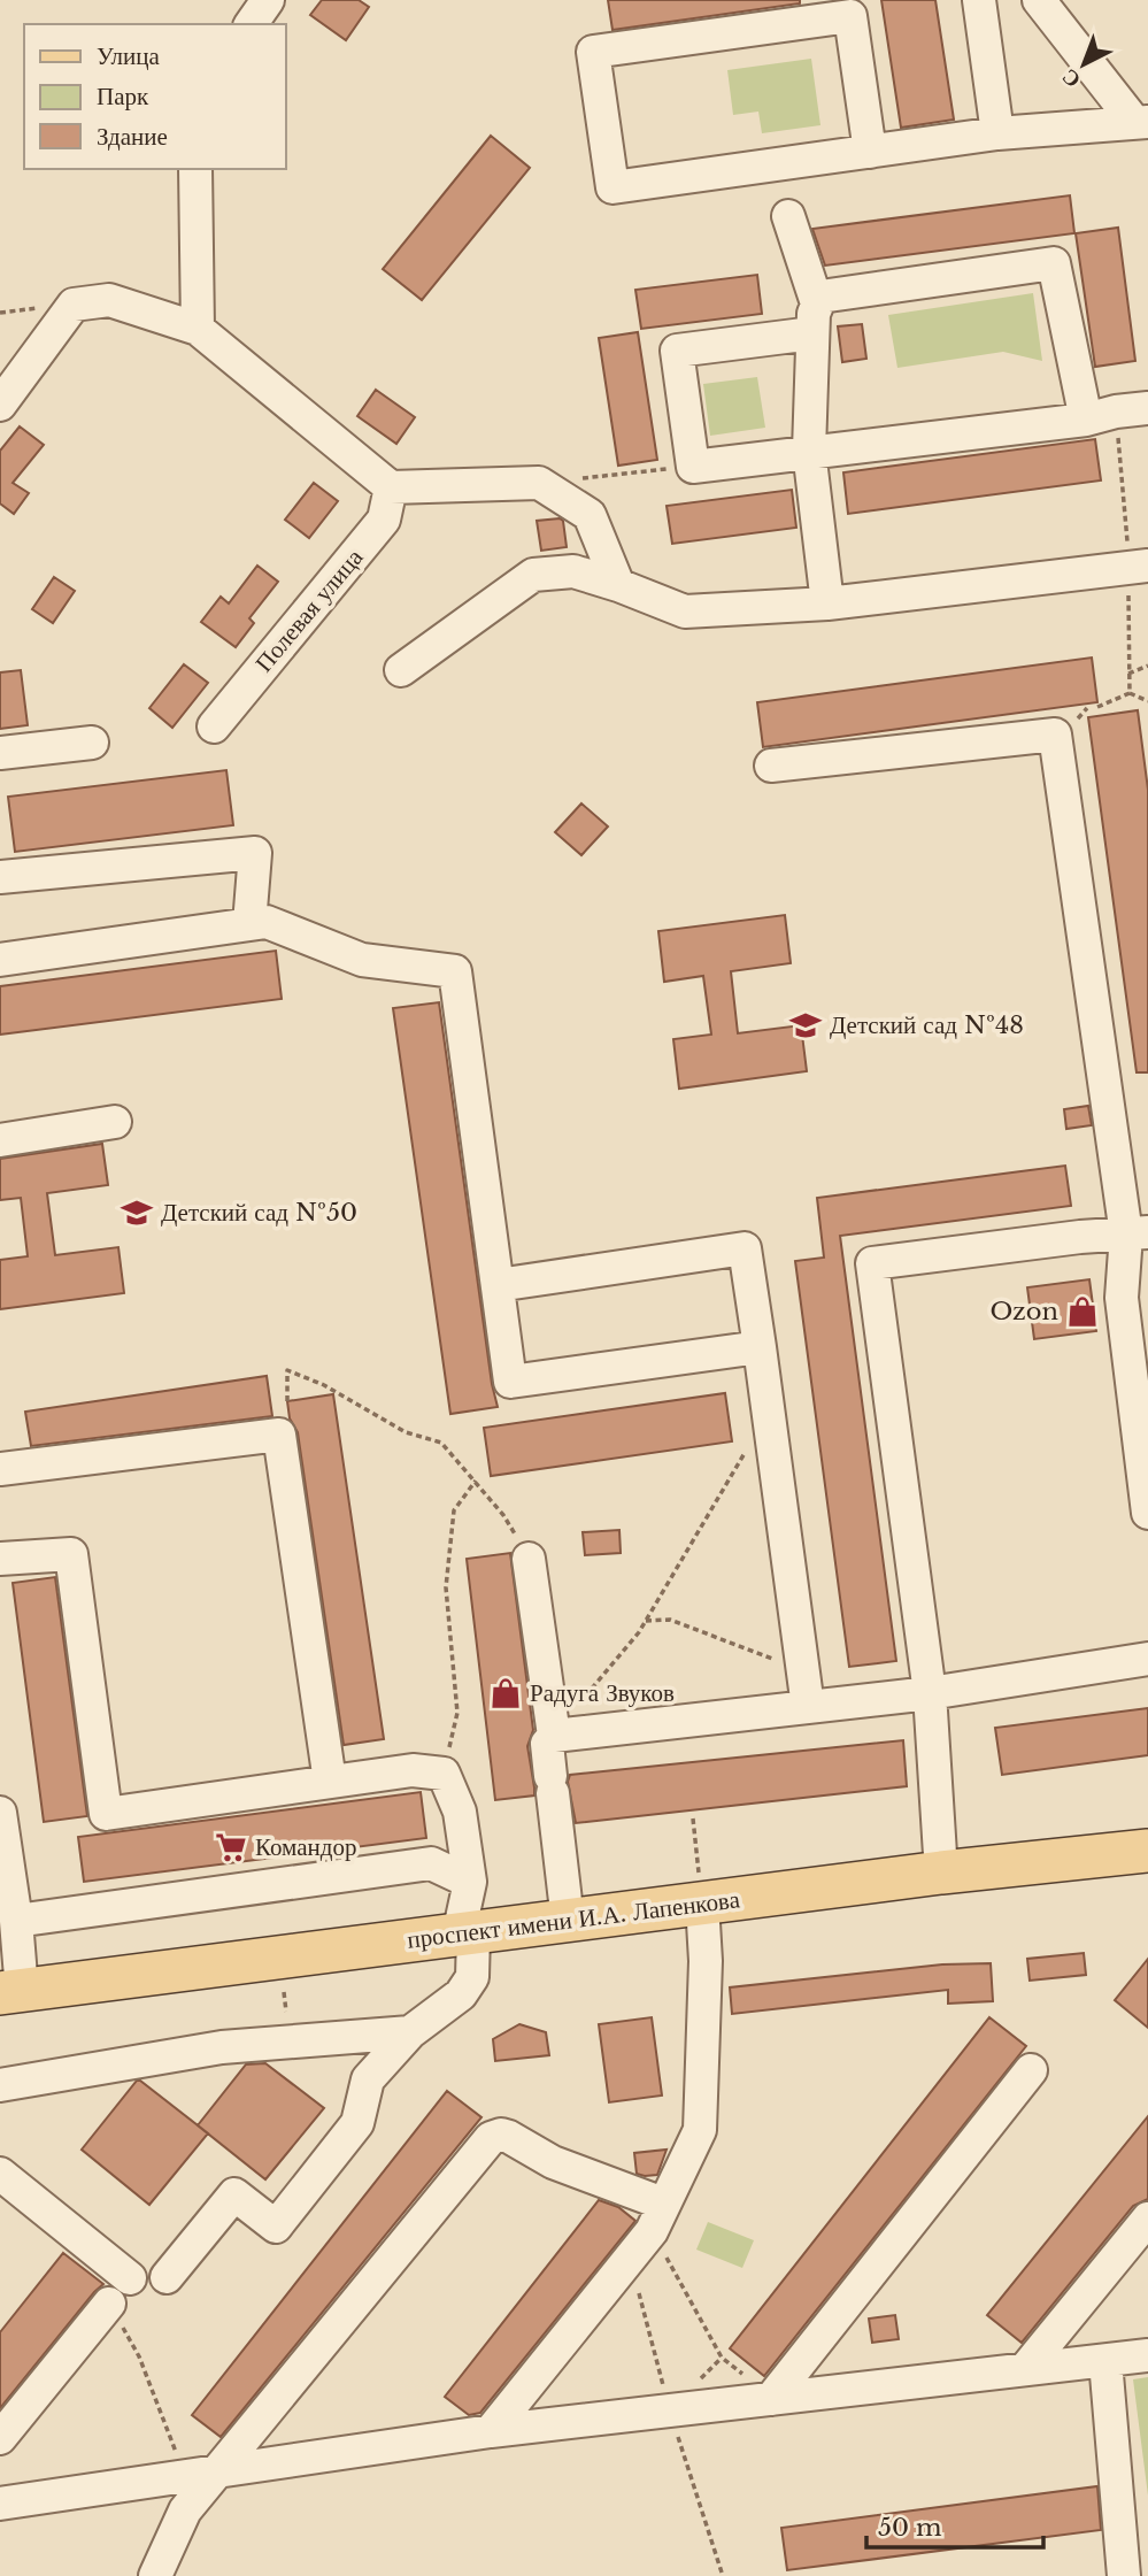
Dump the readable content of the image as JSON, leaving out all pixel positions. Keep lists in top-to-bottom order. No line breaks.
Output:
{"streets":{"main road":["проспект имени И.А. Лапенкова"],"street":["Полевая улица"]},"places":{"school or university":["Детский сад №48","Детский сад №50"],"shop":["Ozon","Радуга Звуков"],"supermarket":["Командор"]},"legend":["Улица","Парк","Здание"],"scale_bar":"50 m","north":"bottom left"}
